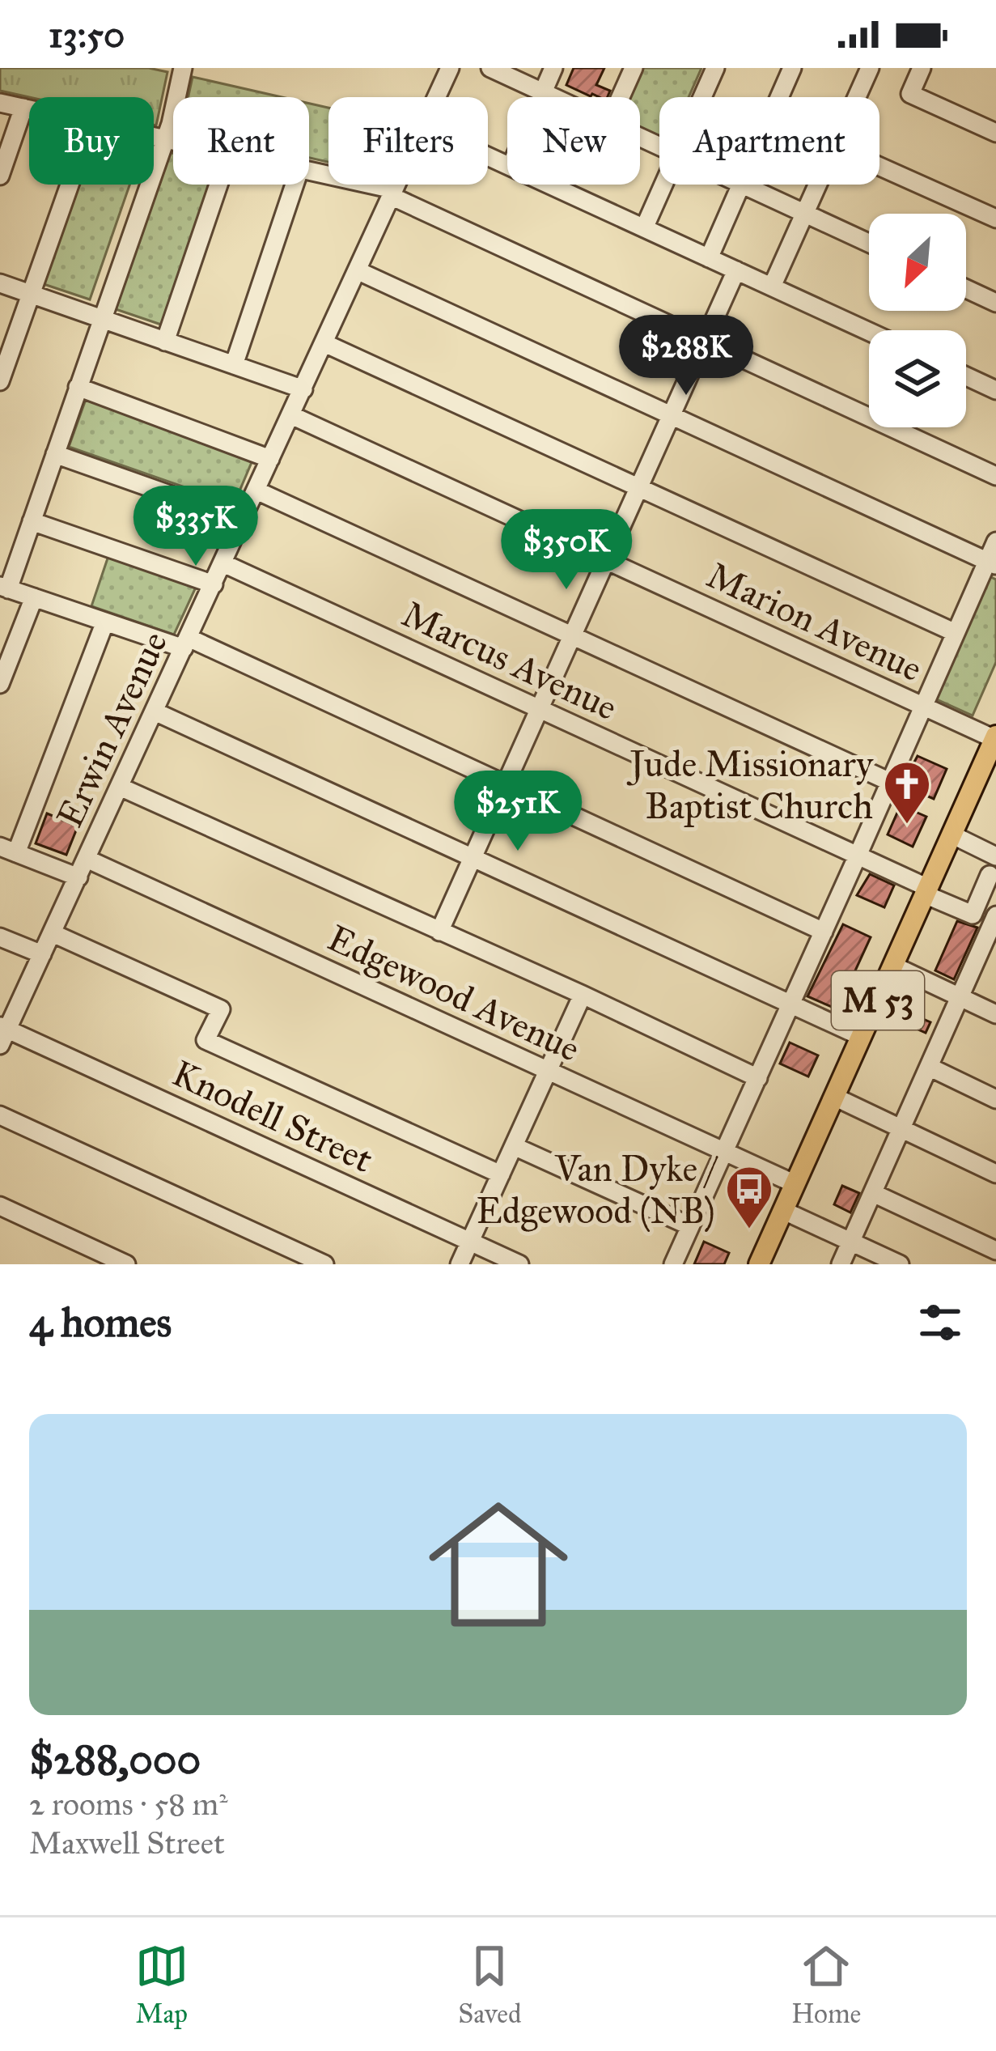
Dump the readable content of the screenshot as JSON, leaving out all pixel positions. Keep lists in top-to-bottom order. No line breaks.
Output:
{"streets":{"main road":["M 53"],"street":["Marion Avenue","Marcus Avenue","Erwin Avenue","Edgewood Avenue","Knodell Street"]},"crossings":[["Marion Avenue","Erwin Avenue"],["Marion Avenue","M 53"],["Marcus Avenue","Erwin Avenue"],["Marcus Avenue","M 53"],["Erwin Avenue","Edgewood Avenue"],["Erwin Avenue","Knodell Street"],["Edgewood Avenue","M 53"]],"places":{"church":["Jude Missionary Baptist Church"],"bus stop":["Van Dyke / Edgewood (NB)"]},"north":"bottom left","page":{"status":"13:50","chip":["Buy","Rent","Filters","New","Apartment"],"price":["$288K","$335K","$350K","$251K"],"heading":"4 homes","list":[{"name":"$288,000","note":"2 rooms · 58 m² · Maxwell Street"}],"tabs":["Map","Saved","Home"]}}
